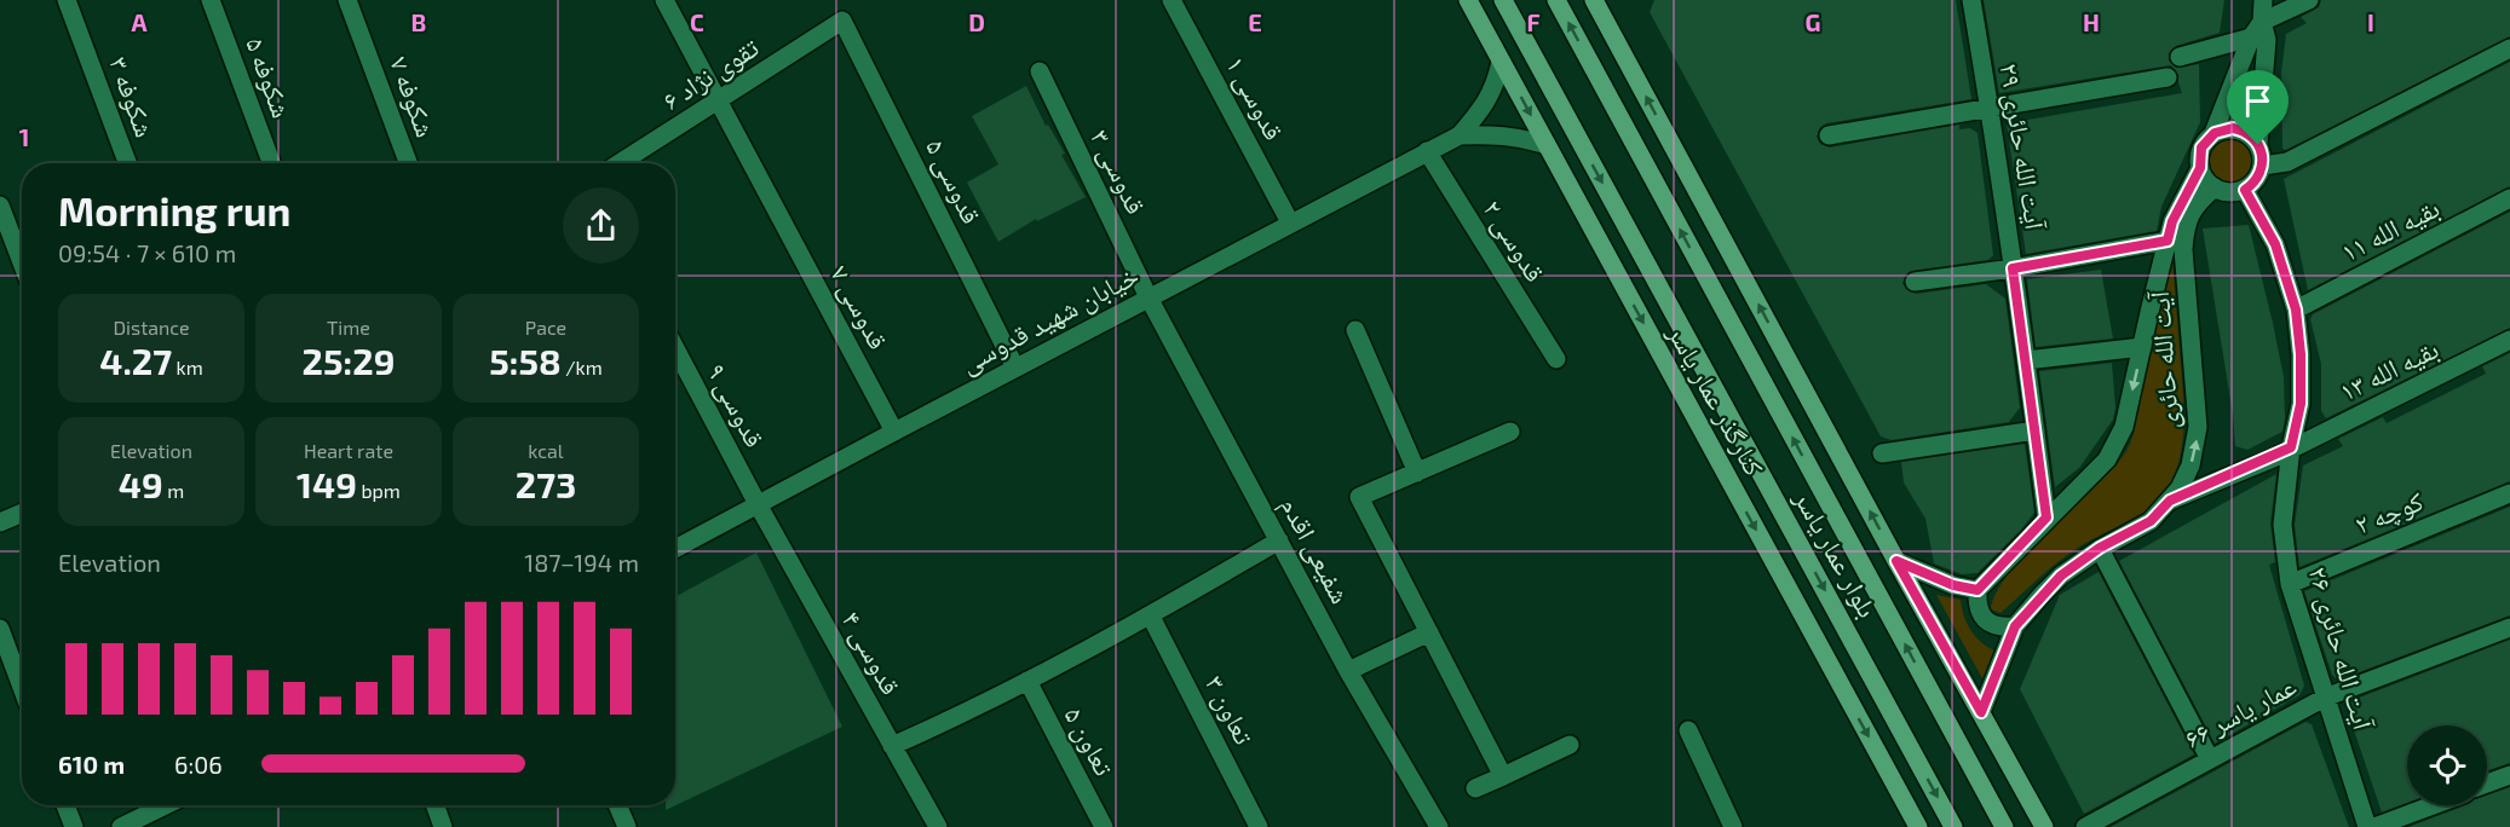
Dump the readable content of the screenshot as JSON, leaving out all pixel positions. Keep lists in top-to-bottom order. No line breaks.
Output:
{"streets":{"main road":["کنارگذر عمار یاسر","بلوار عمار یاسر"],"street":["تقوی نژاد ۶","شکوفه ۵","شکوفه ۳","شکوفه ۷","قدوسی ۱","آیت الله حائری ۲۹","قدوسی ۳","قدوسی ۵","بقیه الله ۱۱","قدوسی ۲","قدوسی ۷","خیابان شهید قدوسی","آیت الله حائری","بقیه الله ۱۳","قدوسی ۹","کوچه ۲","شفیعی اقدم","آیت الله حائری ۲۶","قدوسی ۴","تعاون ۳","عمار یاسر ۶۶","تعاون ۵"]},"crossings":[["تقوی نژاد ۶","قدوسی ۵"],["تقوی نژاد ۶","قدوسی ۷"],["قدوسی ۱","خیابان شهید قدوسی"],["آیت الله حائری ۲۹","آیت الله حائری"],["قدوسی ۳","خیابان شهید قدوسی"],["قدوسی ۳","شفیعی اقدم"],["قدوسی ۵","خیابان شهید قدوسی"],["بقیه الله ۱۱","آیت الله حائری ۲۶"],["قدوسی ۲","خیابان شهید قدوسی"],["قدوسی ۷","خیابان شهید قدوسی"],["خیابان شهید قدوسی","قدوسی ۹"],["خیابان شهید قدوسی","شفیعی اقدم"],["خیابان شهید قدوسی","قدوسی ۴"],["آیت الله حائری","بقیه الله ۱۳"],["آیت الله حائری","آیت الله حائری ۲۶"],["بقیه الله ۱۳","آیت الله حائری ۲۶"],["قدوسی ۹","قدوسی ۴"],["کوچه ۲","آیت الله حائری ۲۶"],["آیت الله حائری ۲۶","عمار یاسر ۶۶"]],"page":{"heading":["Morning run","09:54 · 7 × 610 m"],"stats":[["Distance","4.27 km"],["Time","25:29"],["Pace","5:58 /km"],["Elevation","49 m"],["Heart rate","149 bpm"],["kcal","273"]],"chart":["Elevation","187–194 m"],"list":[{"name":"610 m","note":"6:06"}]},"grid":{"columns":["A","B","C","D","E","F","G","H","I"],"rows":["1"]}}
